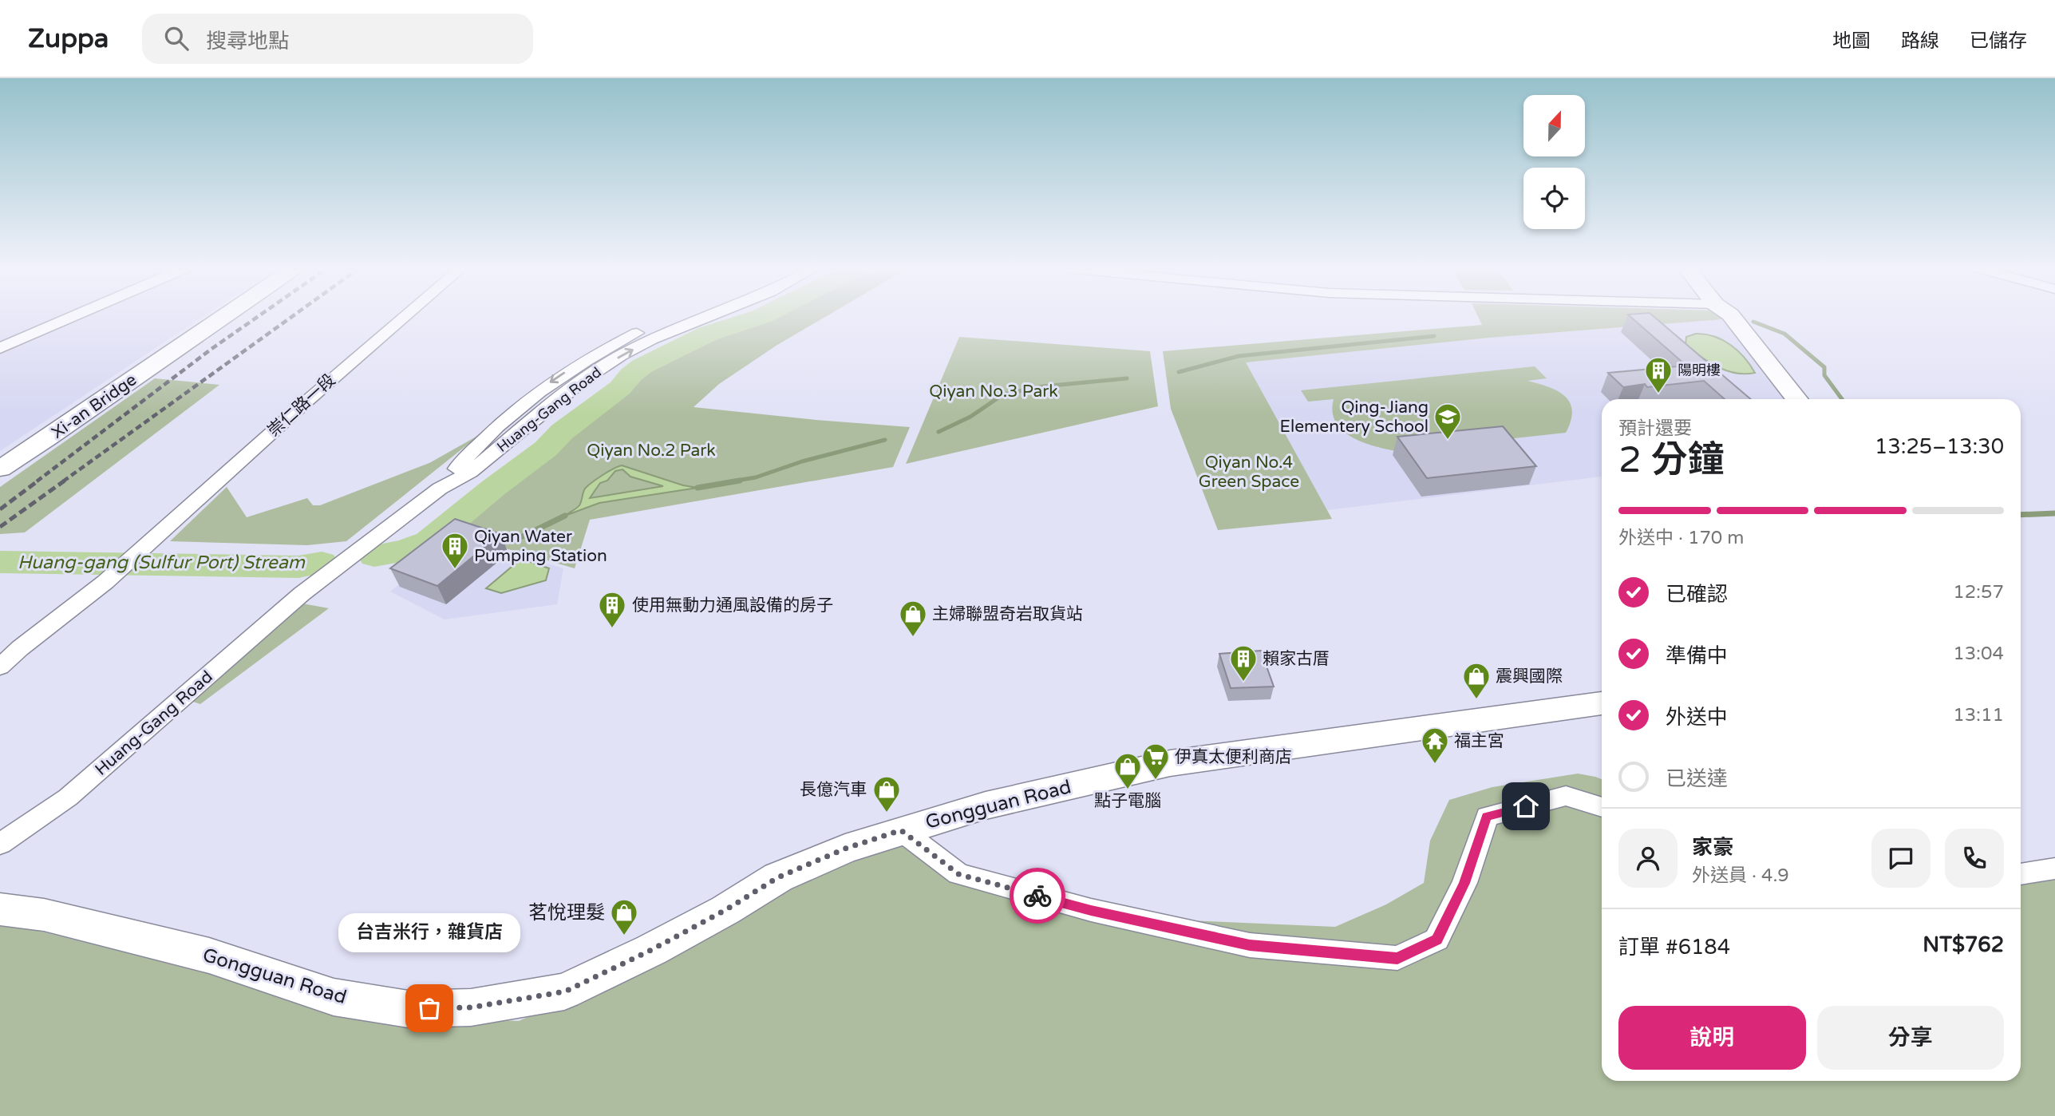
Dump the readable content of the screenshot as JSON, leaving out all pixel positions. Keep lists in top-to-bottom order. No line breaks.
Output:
{"streets":{"street":["崇仁路一段","Xi-an Bridge","Huang-Gang Road","Gongguan Road"]},"water":["Huang-gang (Sulfur Port) Stream"],"parks":["Qiyan No.3 Park","Qiyan No.2 Park","Qiyan No.4 Green Space"],"places":{"building":["陽明樓","Qiyan Water Pumping Station","使用無動力通風設備的房子","賴家古厝"],"school or university":["Qing-Jiang Elementery School"],"shop":["主婦聯盟奇岩取貨站","震興國際","點子電腦","長億汽車","茗悅理髮"],"temple":["福主宮"],"supermarket":["伊真太便利商店"],"other":["台吉米行，雜貨店"]},"north":"top","page":{"header":"Zuppa","search":"搜尋地點","nav":["地圖","路線","已儲存"],"heading":["2 分鐘","預計還要","13:25–13:30"],"panel":["家豪","外送員 · 4.9","訂單 #6184","NT$762"],"bar":"外送中 · 170 m","list":[["已確認","12:57"],["準備中","13:04"],["外送中","13:11"],"已送達"],"bubble":"台吉米行，雜貨店","buttons":["說明","分享"]}}
